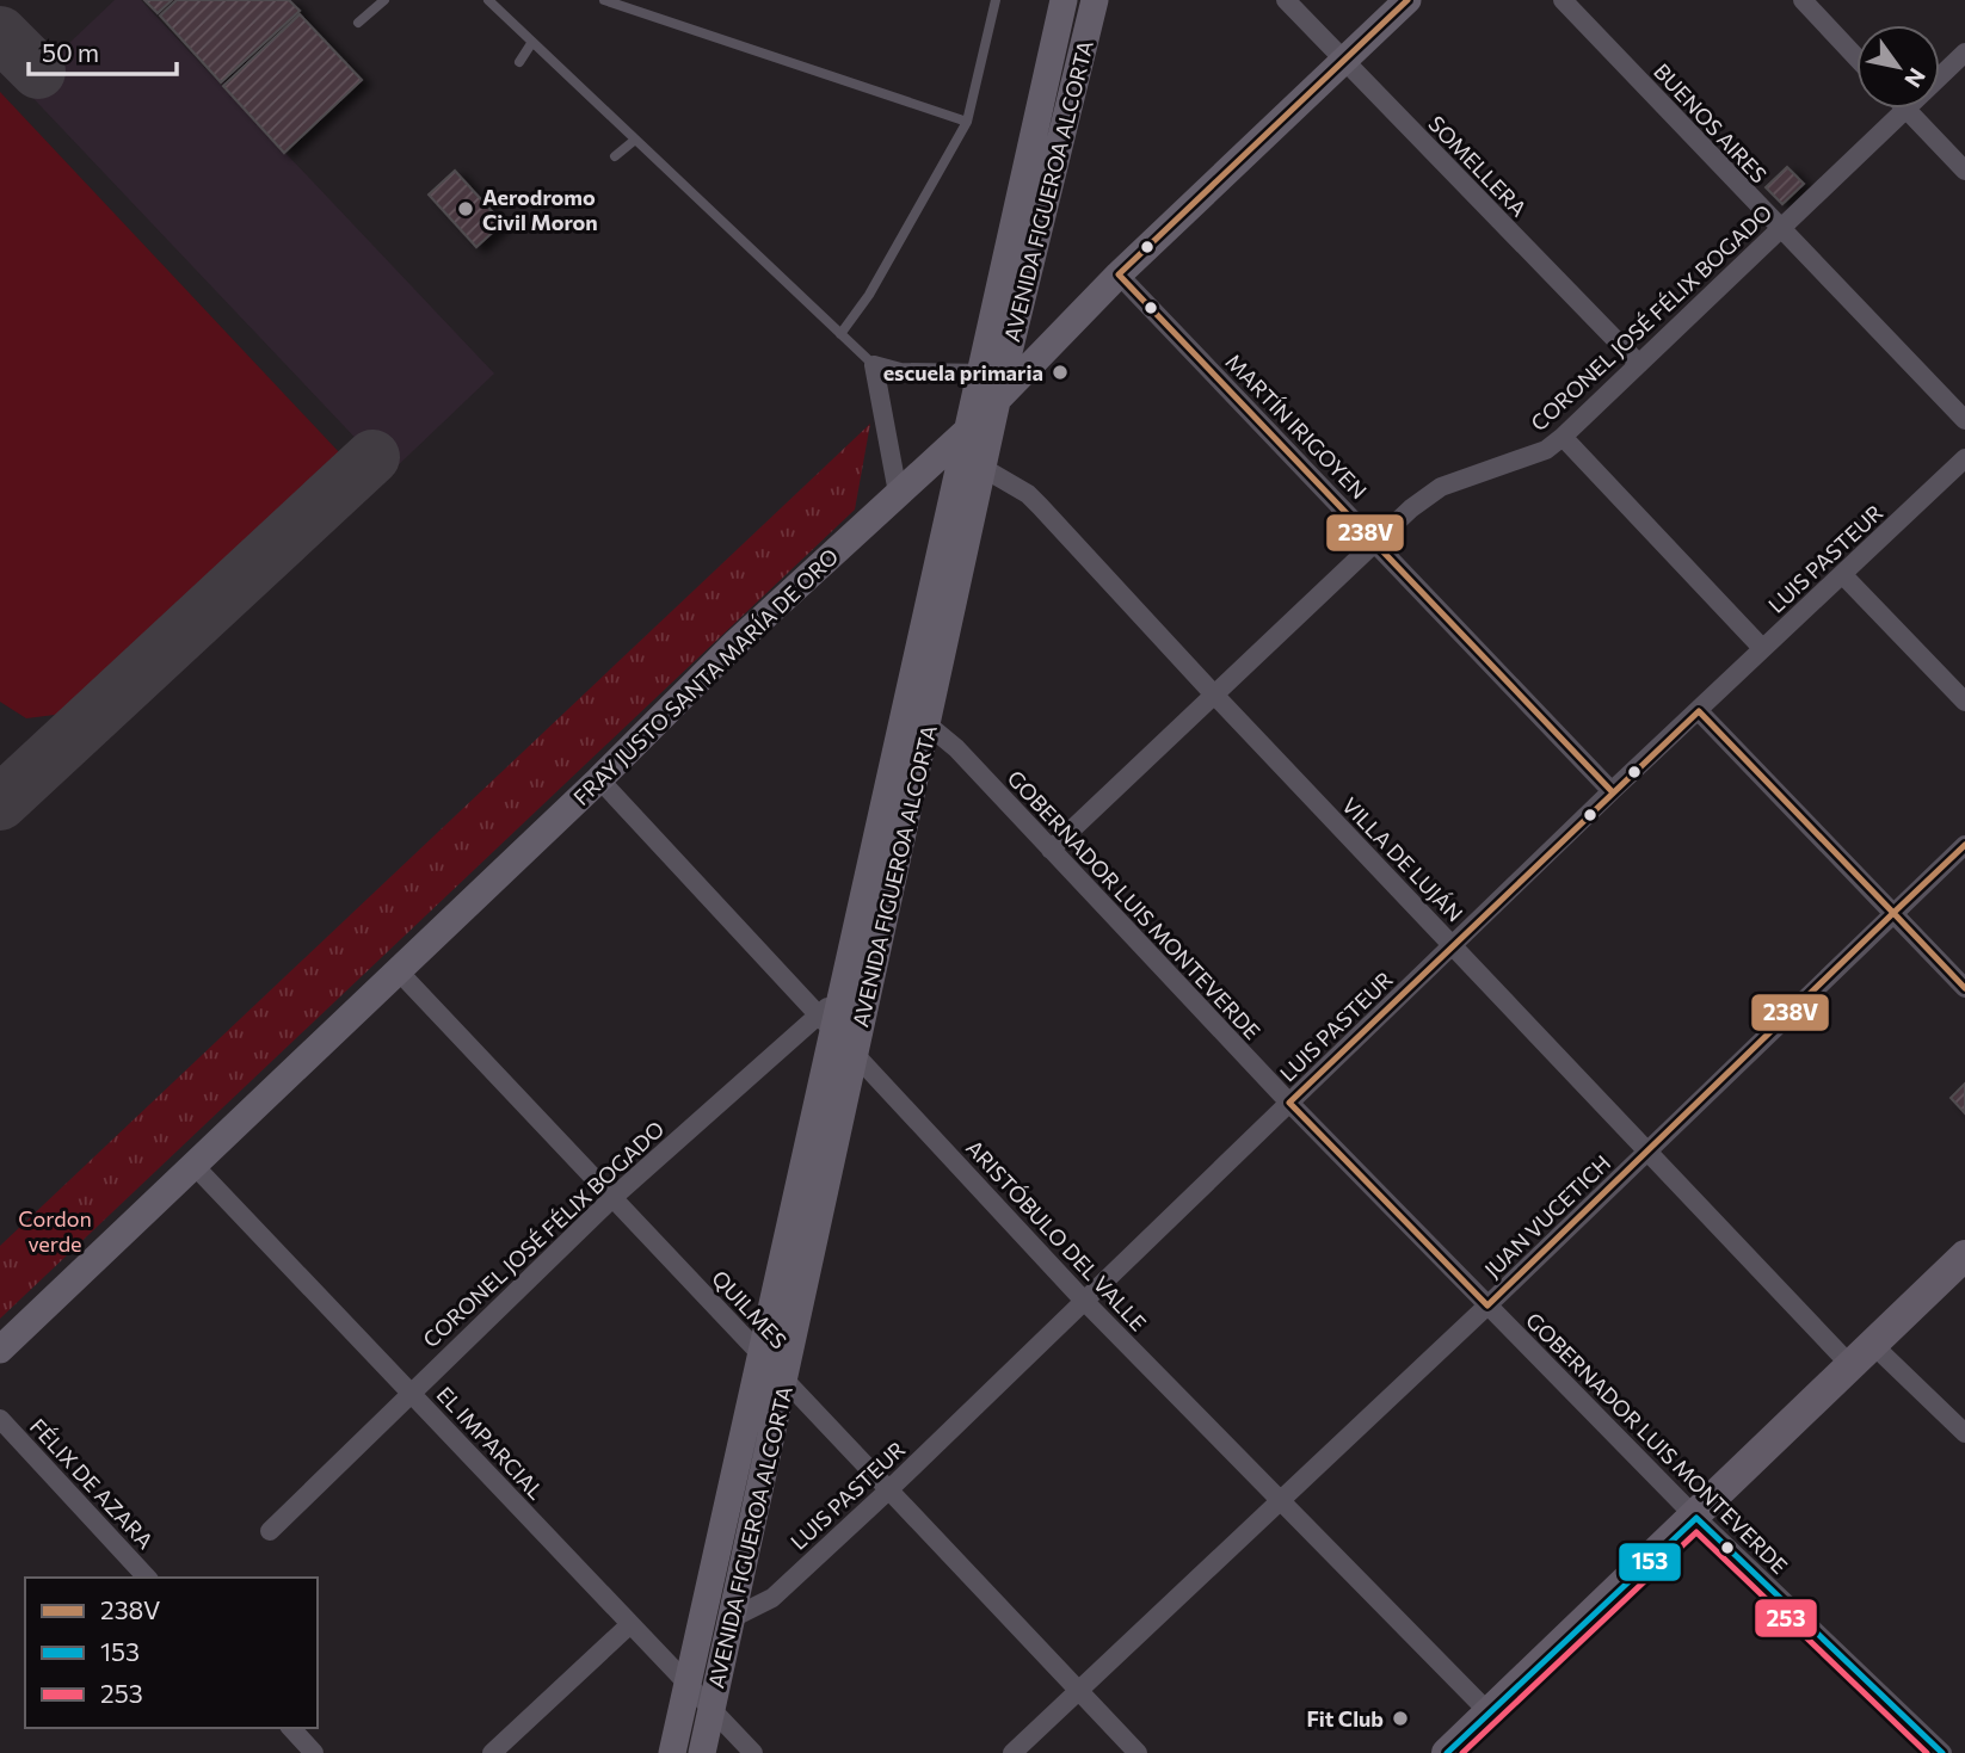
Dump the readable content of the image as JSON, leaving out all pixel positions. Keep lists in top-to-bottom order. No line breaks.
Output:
{"streets":{"main road":["AVENIDA FIGUEROA ALCORTA","FRAY JUSTO SANTA MARÍA DE ORO"],"street":["BUENOS AIRES","SOMELLERA","CORONEL JOSÉ FÉLIX BOGADO","MARTÍN IRIGOYEN","LUIS PASTEUR","VILLA DE LUJÁN","GOBERNADOR LUIS MONTEVERDE","JUAN VUCETICH","ARISTÓBULO DEL VALLE","QUILMES","EL IMPARCIAL","FÉLIX DE AZARA"]},"crossings":[["BUENOS AIRES","CORONEL JOSÉ FÉLIX BOGADO"],["SOMELLERA","CORONEL JOSÉ FÉLIX BOGADO"],["SOMELLERA","FRAY JUSTO SANTA MARÍA DE ORO"],["AVENIDA FIGUEROA ALCORTA","CORONEL JOSÉ FÉLIX BOGADO"],["AVENIDA FIGUEROA ALCORTA","LUIS PASTEUR"],["AVENIDA FIGUEROA ALCORTA","FRAY JUSTO SANTA MARÍA DE ORO"],["AVENIDA FIGUEROA ALCORTA","VILLA DE LUJÁN"],["AVENIDA FIGUEROA ALCORTA","GOBERNADOR LUIS MONTEVERDE"],["AVENIDA FIGUEROA ALCORTA","ARISTÓBULO DEL VALLE"],["AVENIDA FIGUEROA ALCORTA","QUILMES"],["AVENIDA FIGUEROA ALCORTA","EL IMPARCIAL"],["CORONEL JOSÉ FÉLIX BOGADO","MARTÍN IRIGOYEN"],["CORONEL JOSÉ FÉLIX BOGADO","VILLA DE LUJÁN"],["CORONEL JOSÉ FÉLIX BOGADO","GOBERNADOR LUIS MONTEVERDE"],["CORONEL JOSÉ FÉLIX BOGADO","ARISTÓBULO DEL VALLE"],["CORONEL JOSÉ FÉLIX BOGADO","QUILMES"],["CORONEL JOSÉ FÉLIX BOGADO","EL IMPARCIAL"],["MARTÍN IRIGOYEN","LUIS PASTEUR"],["MARTÍN IRIGOYEN","FRAY JUSTO SANTA MARÍA DE ORO"],["LUIS PASTEUR","VILLA DE LUJÁN"],["LUIS PASTEUR","GOBERNADOR LUIS MONTEVERDE"],["LUIS PASTEUR","ARISTÓBULO DEL VALLE"],["LUIS PASTEUR","QUILMES"],["FRAY JUSTO SANTA MARÍA DE ORO","ARISTÓBULO DEL VALLE"],["FRAY JUSTO SANTA MARÍA DE ORO","QUILMES"],["FRAY JUSTO SANTA MARÍA DE ORO","EL IMPARCIAL"],["VILLA DE LUJÁN","JUAN VUCETICH"],["GOBERNADOR LUIS MONTEVERDE","JUAN VUCETICH"],["JUAN VUCETICH","ARISTÓBULO DEL VALLE"],["JUAN VUCETICH","QUILMES"]],"parks":["Cordon verde"],"places":["Aerodromo Civil Moron","escuela primaria","Fit Club"],"lines":["transit line 238V","transit line 153","transit line 253"],"legend":["238V","153","253"],"scale_bar":"50 m","north":"bottom right"}
